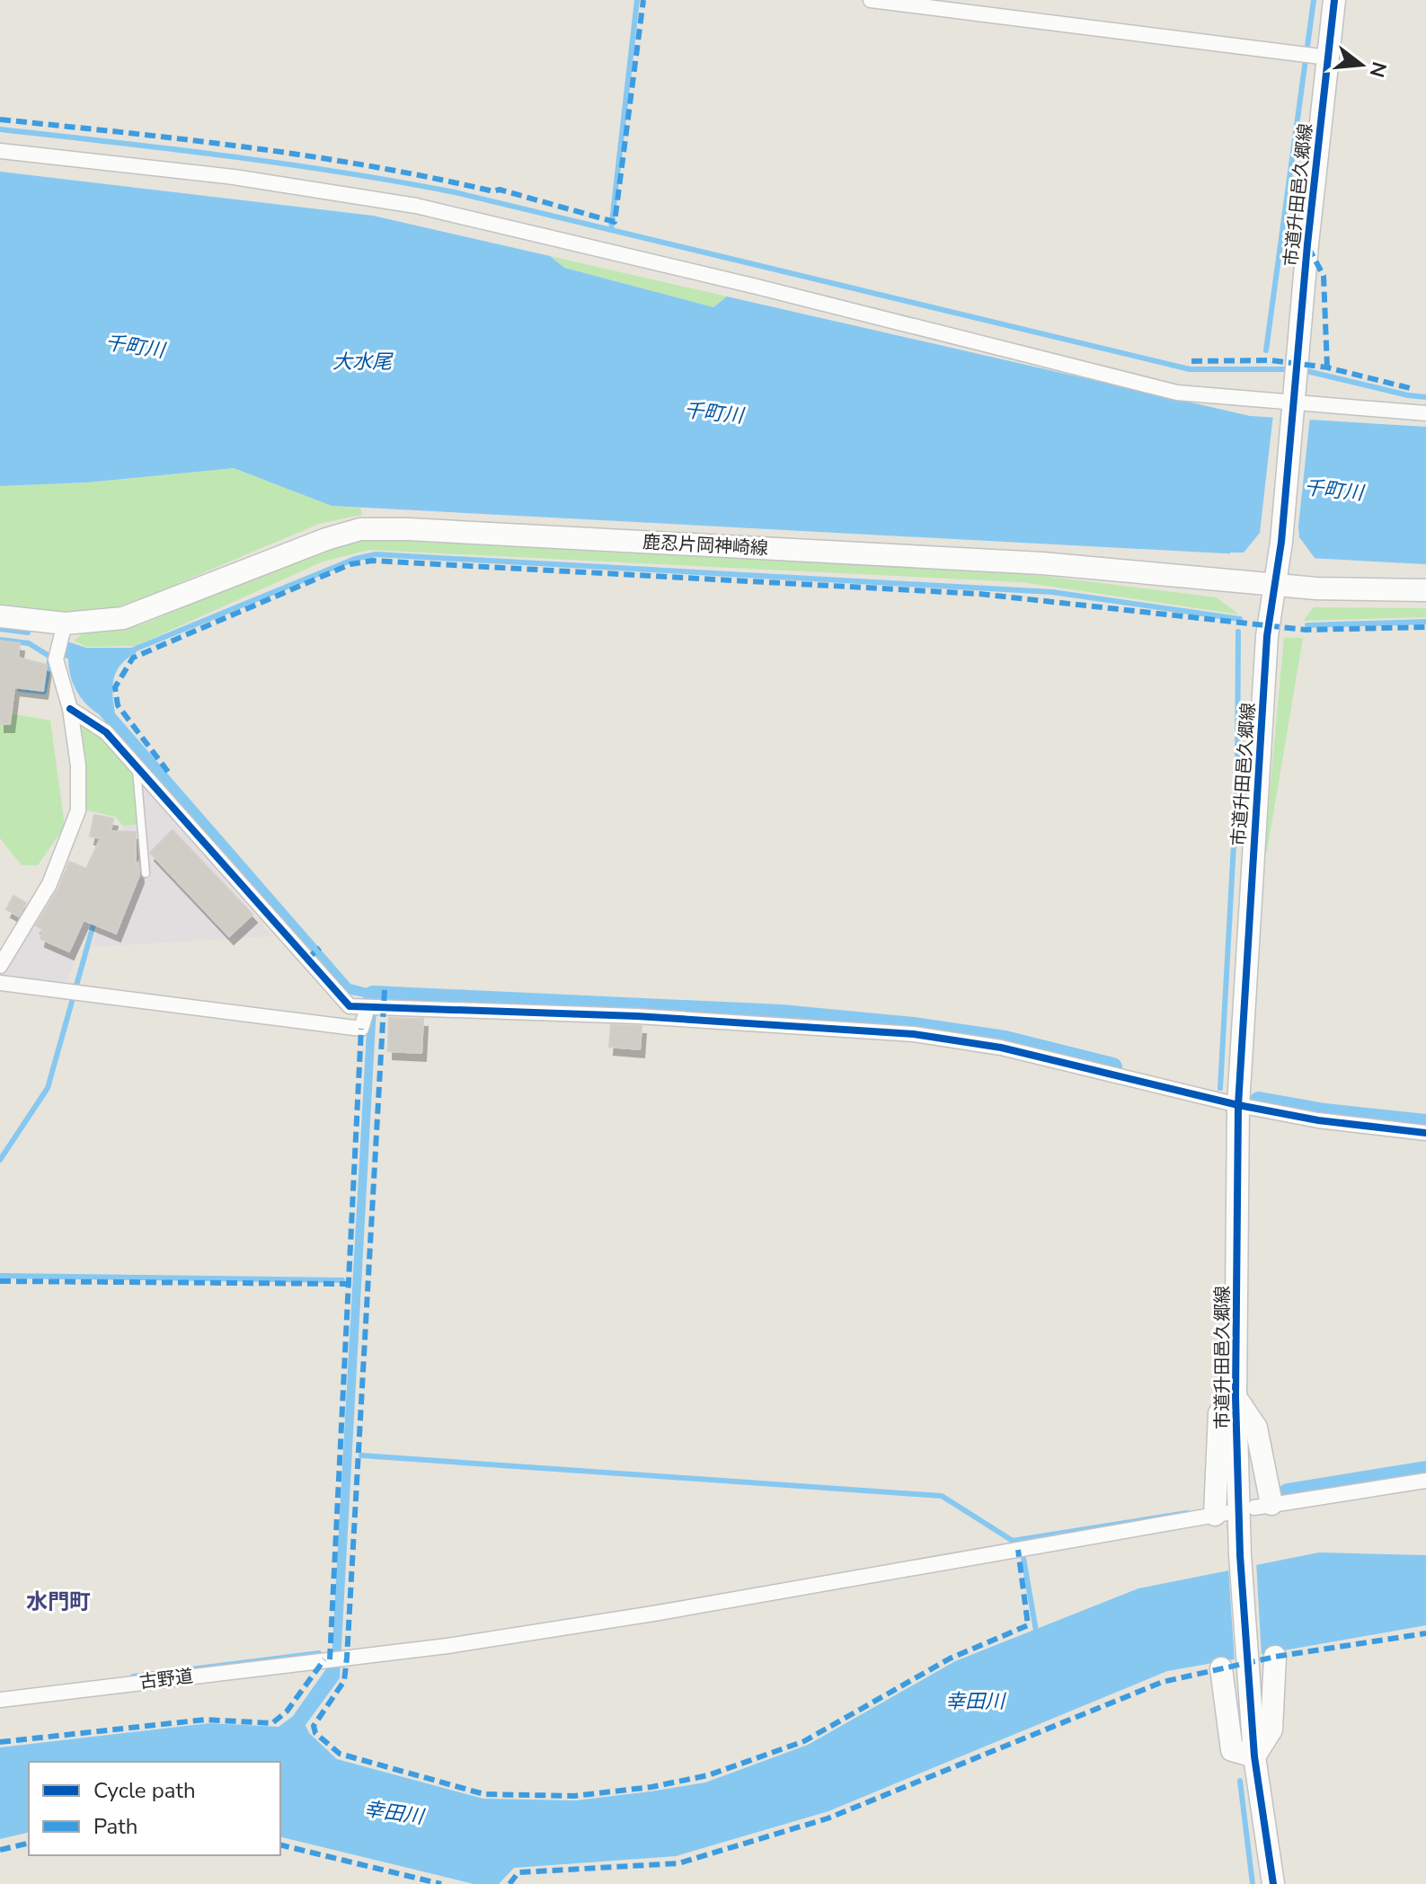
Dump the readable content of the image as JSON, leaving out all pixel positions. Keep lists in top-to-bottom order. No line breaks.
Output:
{"streets":{"street":["市道升田邑久郷線","鹿忍片岡神崎線","古野道"]},"crossings":[["市道升田邑久郷線","鹿忍片岡神崎線"]],"districts":["水門町"],"water":["千町川","大水尾","幸田川"],"legend":["Cycle path","Path"],"north":"right"}
